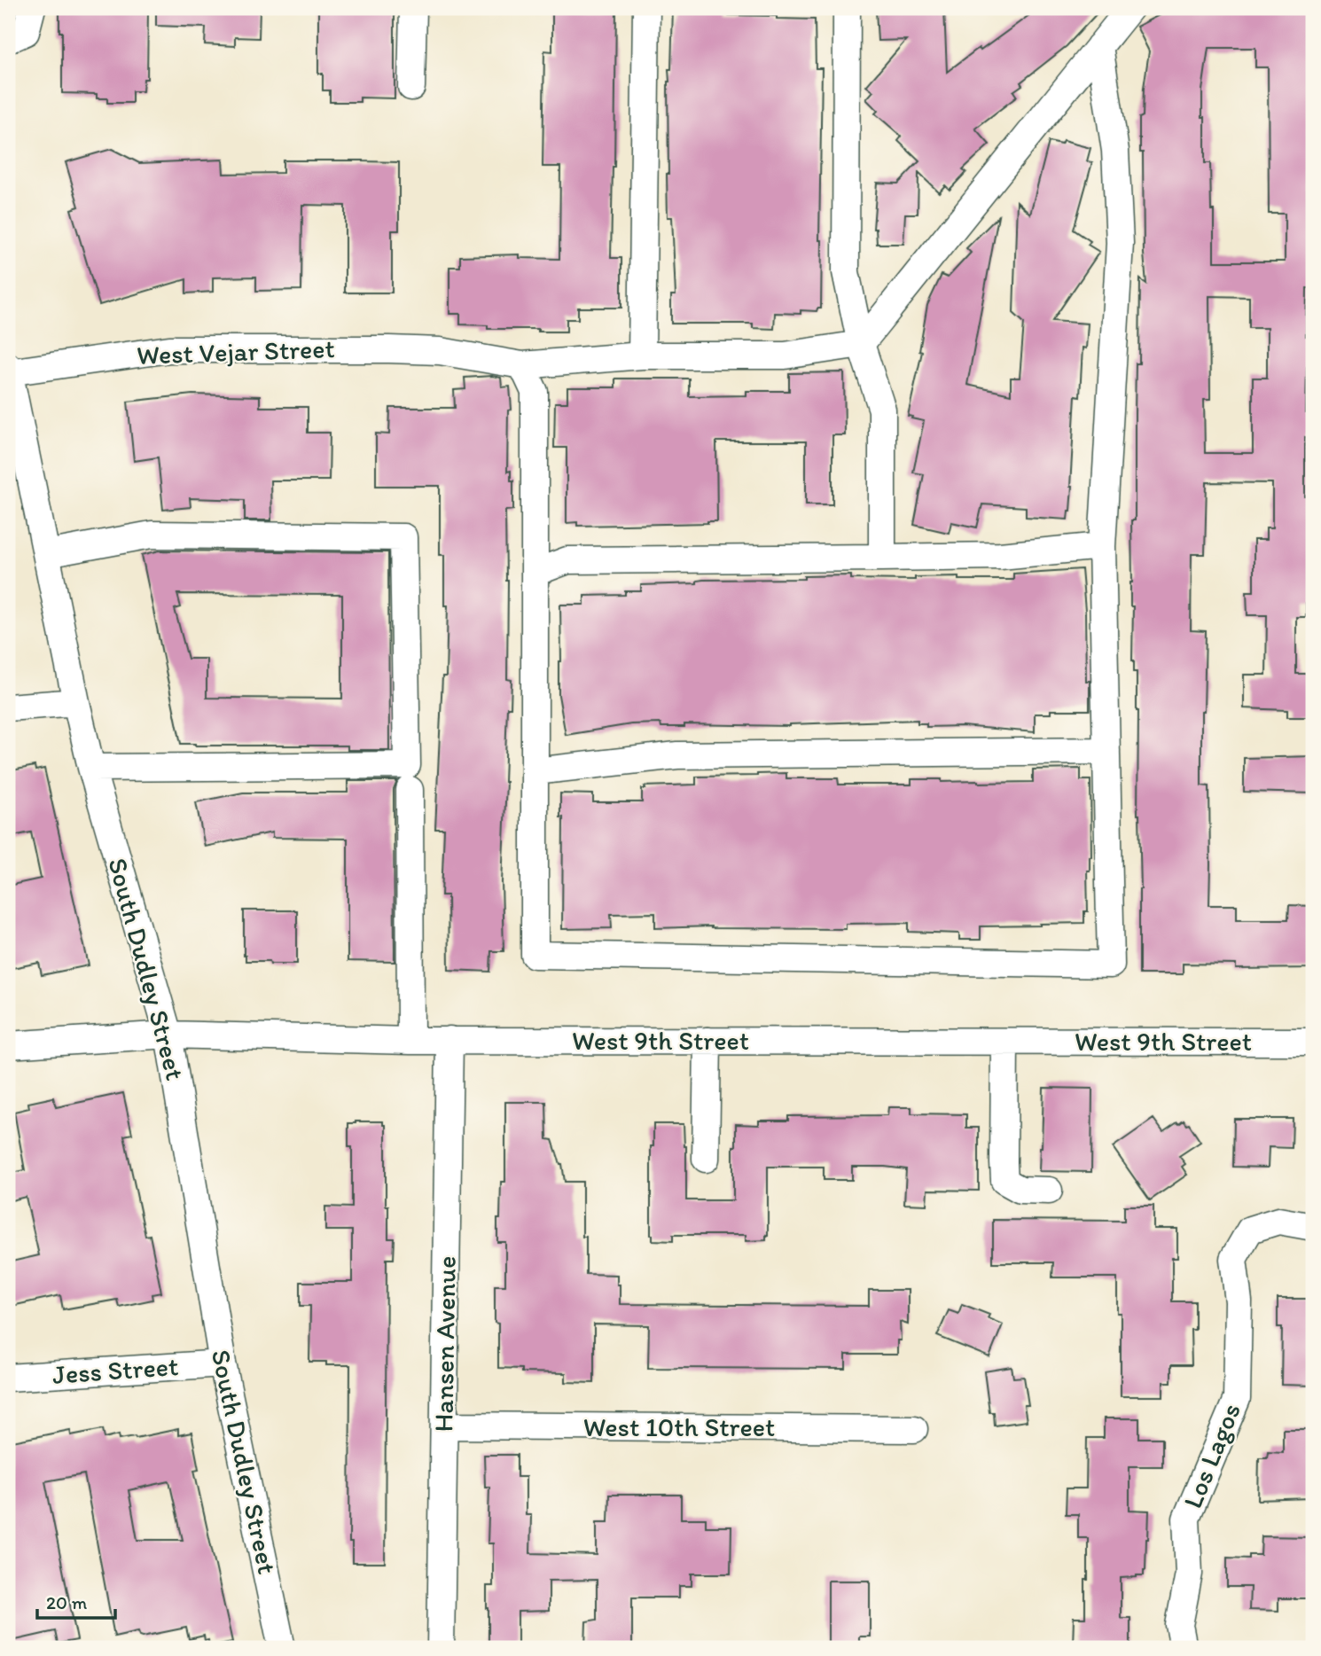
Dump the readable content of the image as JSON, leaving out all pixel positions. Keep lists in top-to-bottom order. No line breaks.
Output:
{"streets":{"street":["West Vejar Street","South Dudley Street","West 9th Street","Hansen Avenue","Jess Street","West 10th Street","Los Lagos"]},"crossings":[["West Vejar Street","South Dudley Street"],["South Dudley Street","West 9th Street"],["South Dudley Street","Jess Street"],["West 9th Street","Hansen Avenue"],["Hansen Avenue","West 10th Street"]],"scale_bar":"20 m"}
